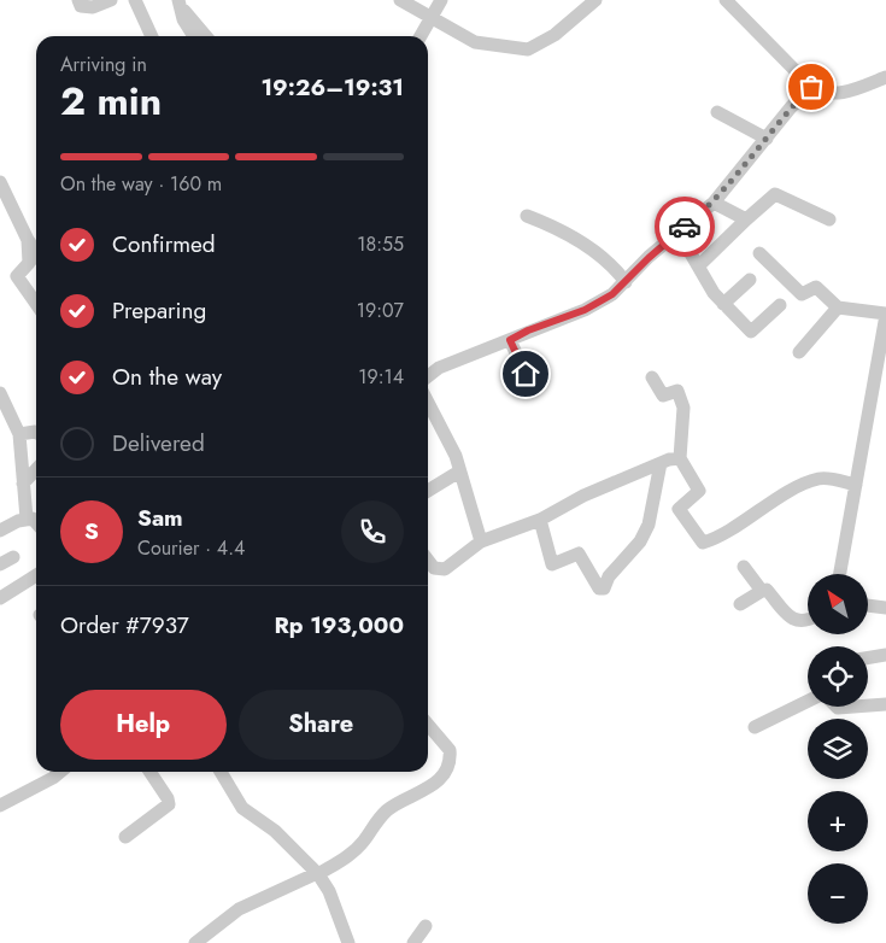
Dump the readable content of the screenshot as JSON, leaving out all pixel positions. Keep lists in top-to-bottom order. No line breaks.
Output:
{"north":"top left","page":{"heading":["2 min","Arriving in","19:26–19:31"],"panel":["Sam","Courier · 4.4","Order #7937","Rp 193,000"],"bar":"On the way · 160 m","list":[["Confirmed","18:55"],["Preparing","19:07"],["On the way","19:14"],"Delivered"],"round":"S","map_buttons":["+","−"],"buttons":["Help","Share"]}}
